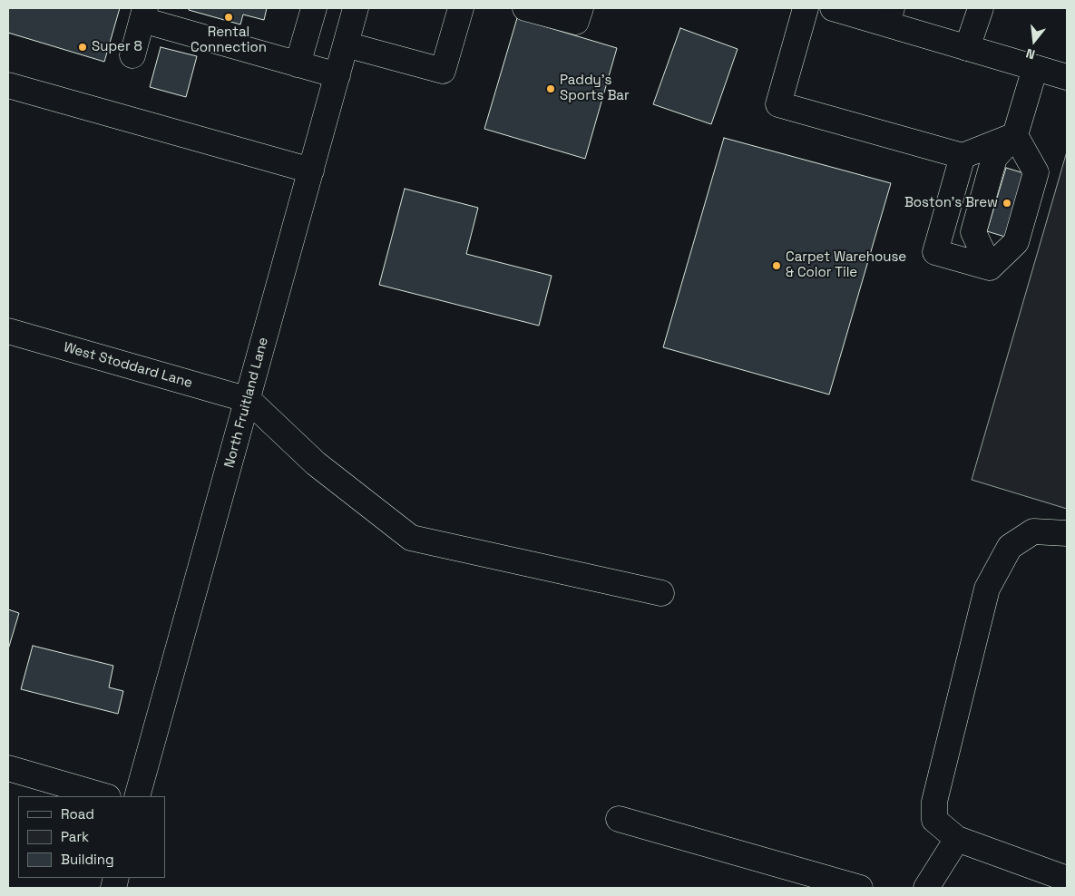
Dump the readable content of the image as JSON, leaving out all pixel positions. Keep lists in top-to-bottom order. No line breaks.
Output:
{"streets":{"street":["West Stoddard Lane","North Fruitland Lane"]},"crossings":[["West Stoddard Lane","North Fruitland Lane"]],"places":["Rental Connection","Super 8","Paddy's Sports Bar","Boston's Brew","Carpet Warehouse & Color Tile"],"legend":["Road","Park","Building"],"north":"bottom"}
